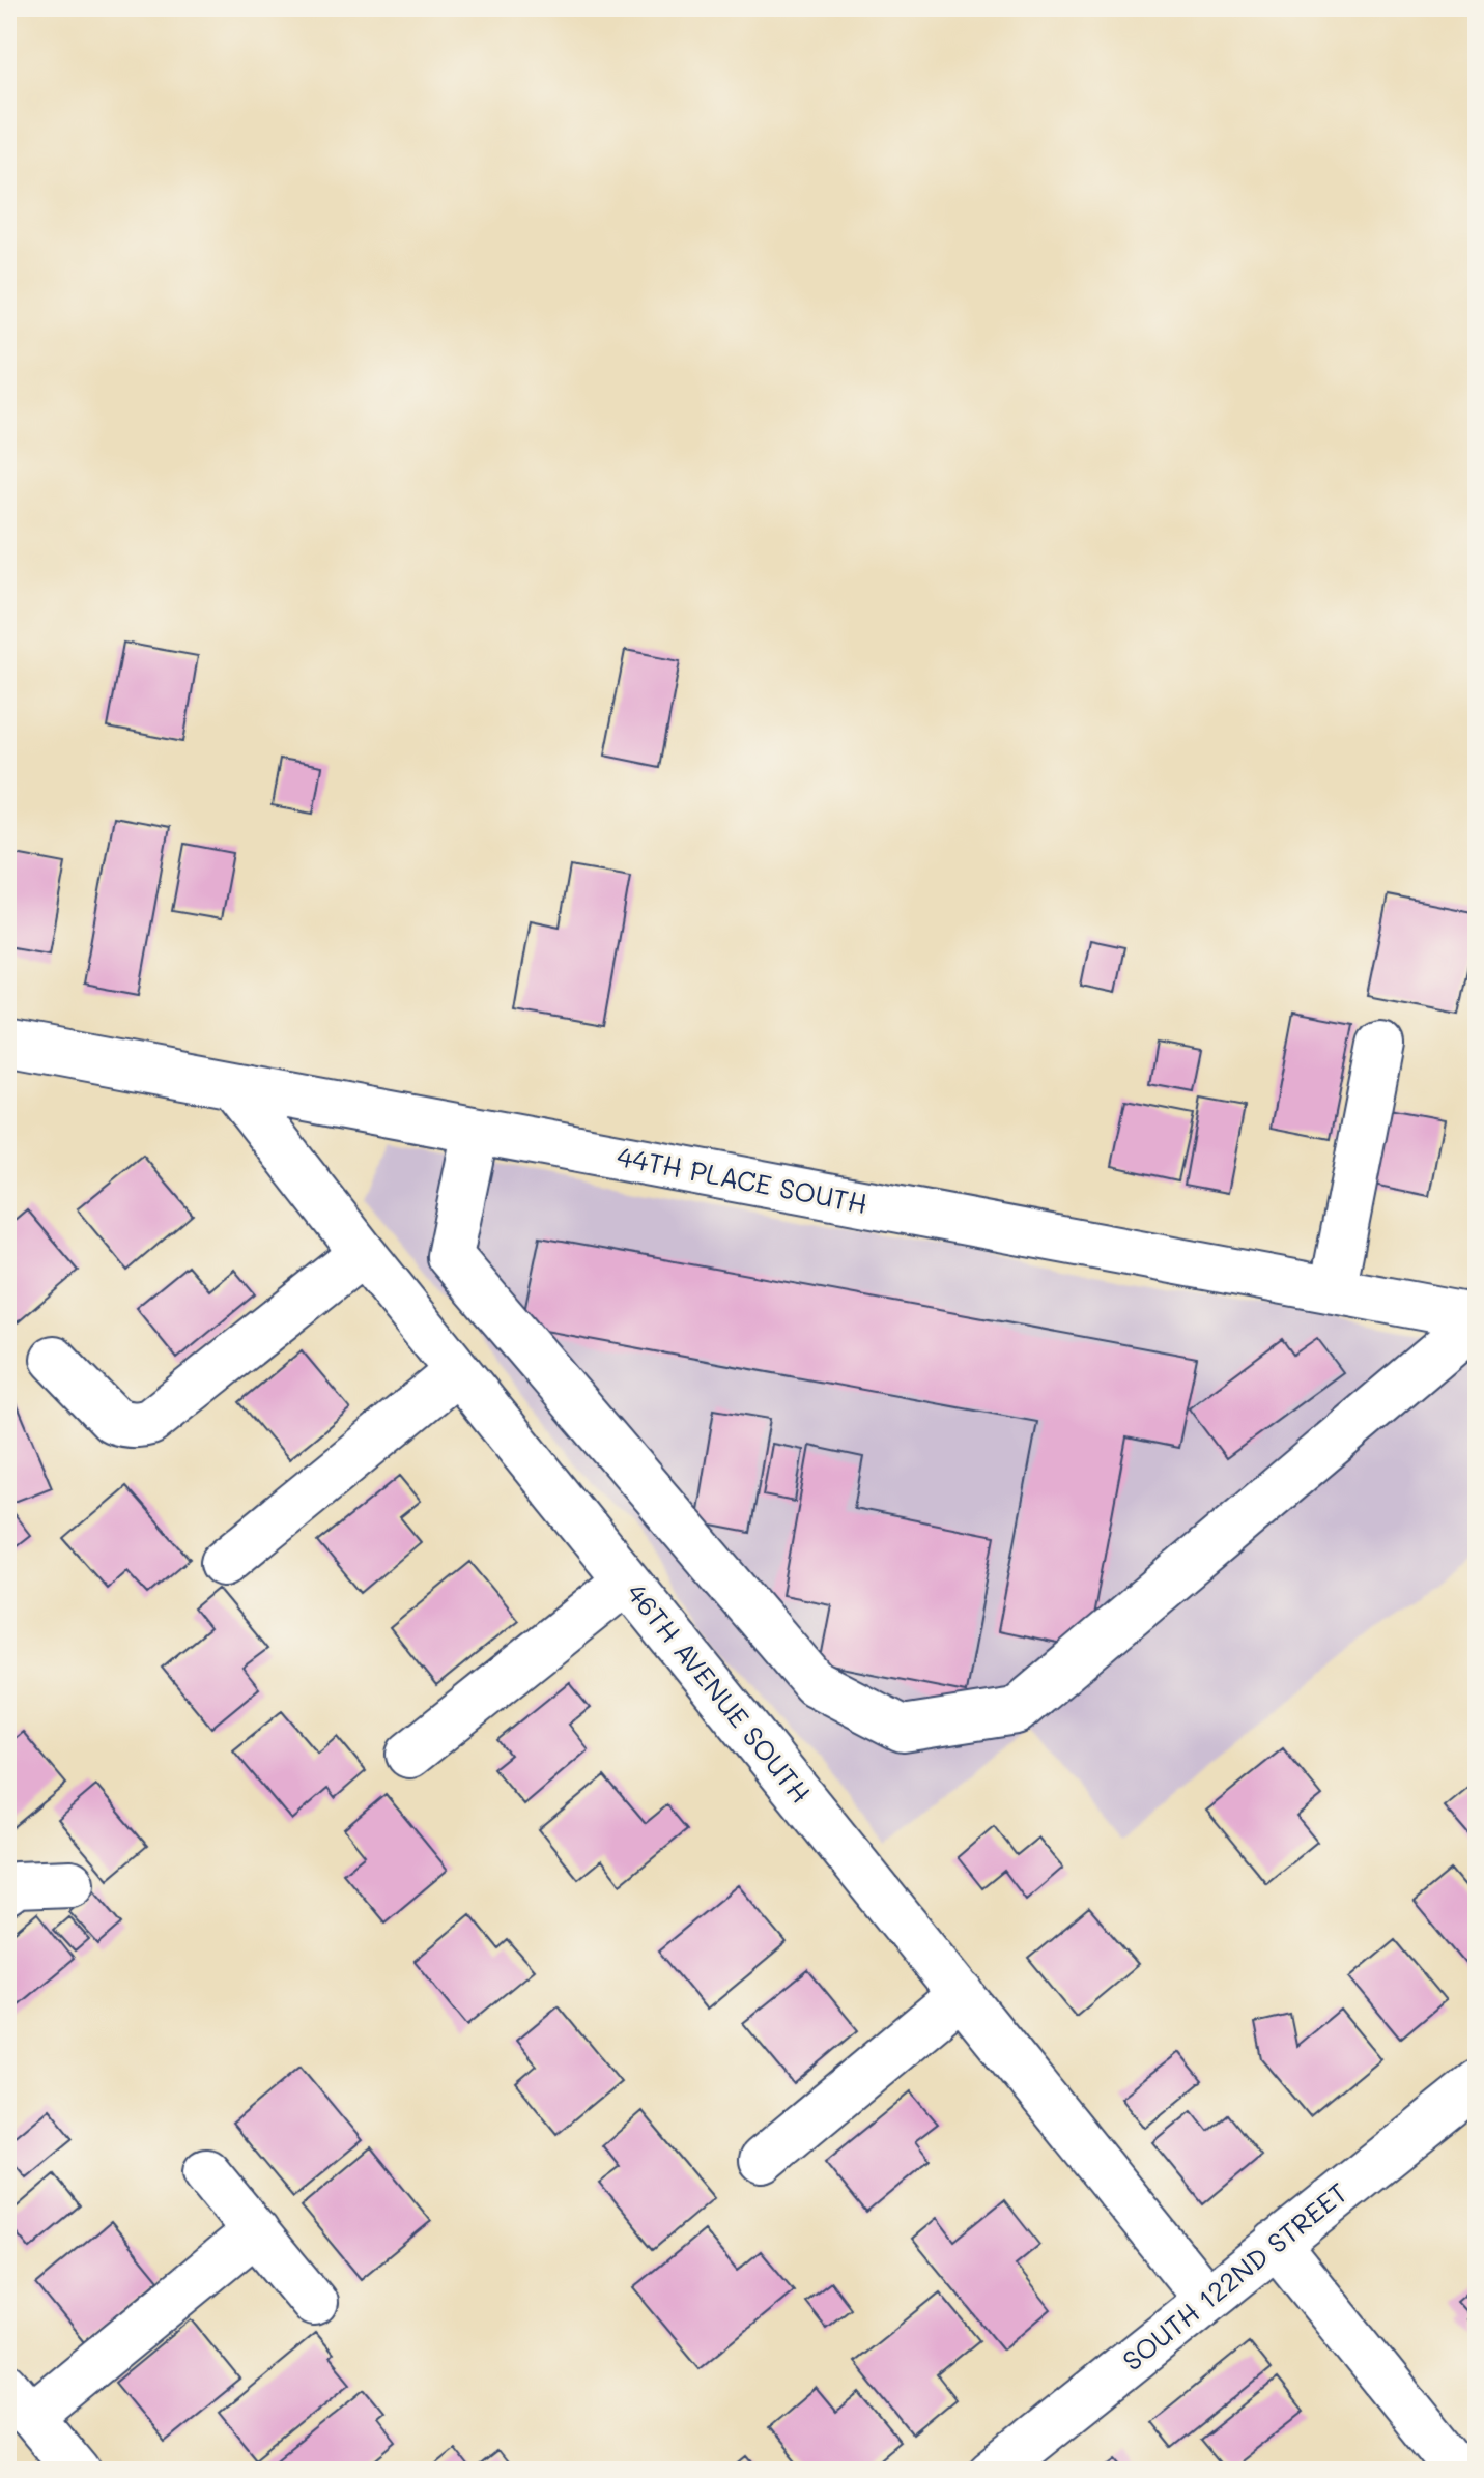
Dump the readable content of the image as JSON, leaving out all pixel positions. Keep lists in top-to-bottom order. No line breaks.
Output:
{"streets":{"street":["44TH PLACE SOUTH","46TH AVENUE SOUTH","SOUTH 122ND STREET"]},"crossings":[["44TH PLACE SOUTH","46TH AVENUE SOUTH"],["46TH AVENUE SOUTH","SOUTH 122ND STREET"]]}
